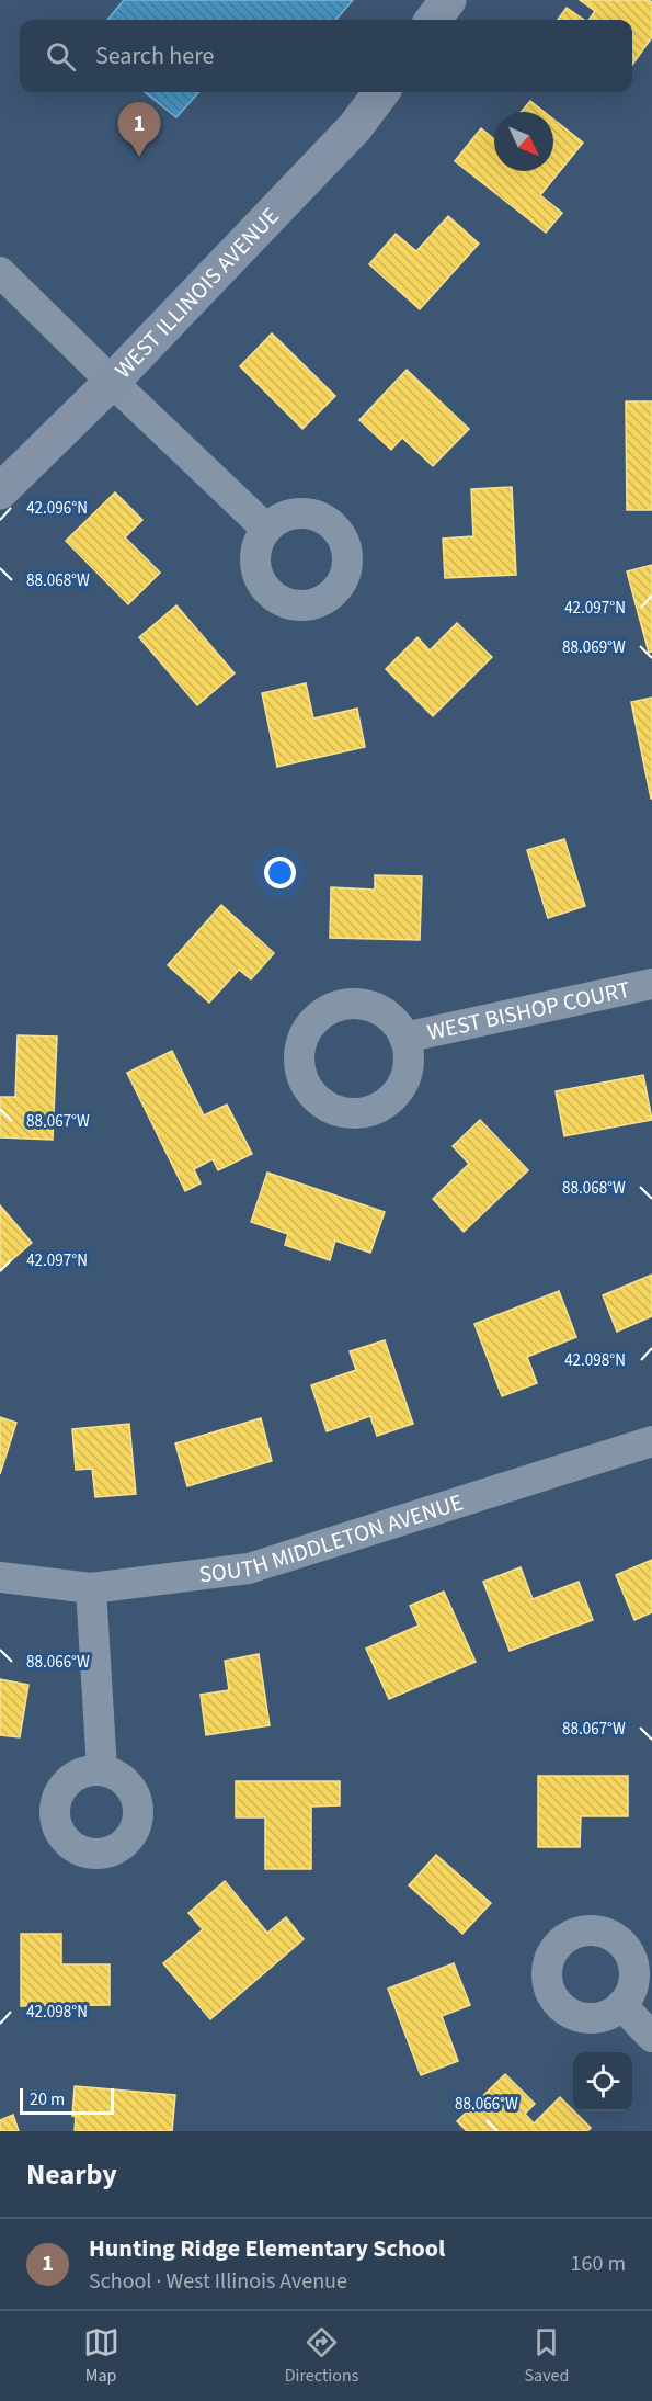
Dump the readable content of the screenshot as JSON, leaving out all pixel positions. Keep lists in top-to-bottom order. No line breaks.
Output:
{"streets":{"main road":["WEST ILLINOIS AVENUE"],"street":["WEST BISHOP COURT","SOUTH MIDDLETON AVENUE"]},"scale_bar":"20 m","north":"bottom right","page":{"search":"Search here","pins":"1","scale":"20 m","heading":"Nearby","list":[{"mark":"1","name":"Hunting Ridge Elementary School","note":"School · West Illinois Avenue","value":"160 m"}],"nav":["Map","Directions","Saved"]},"coordinates":["42.096°N","88.068°W","42.097°N","88.069°W","88.067°W","42.098°N","88.066°W"]}
